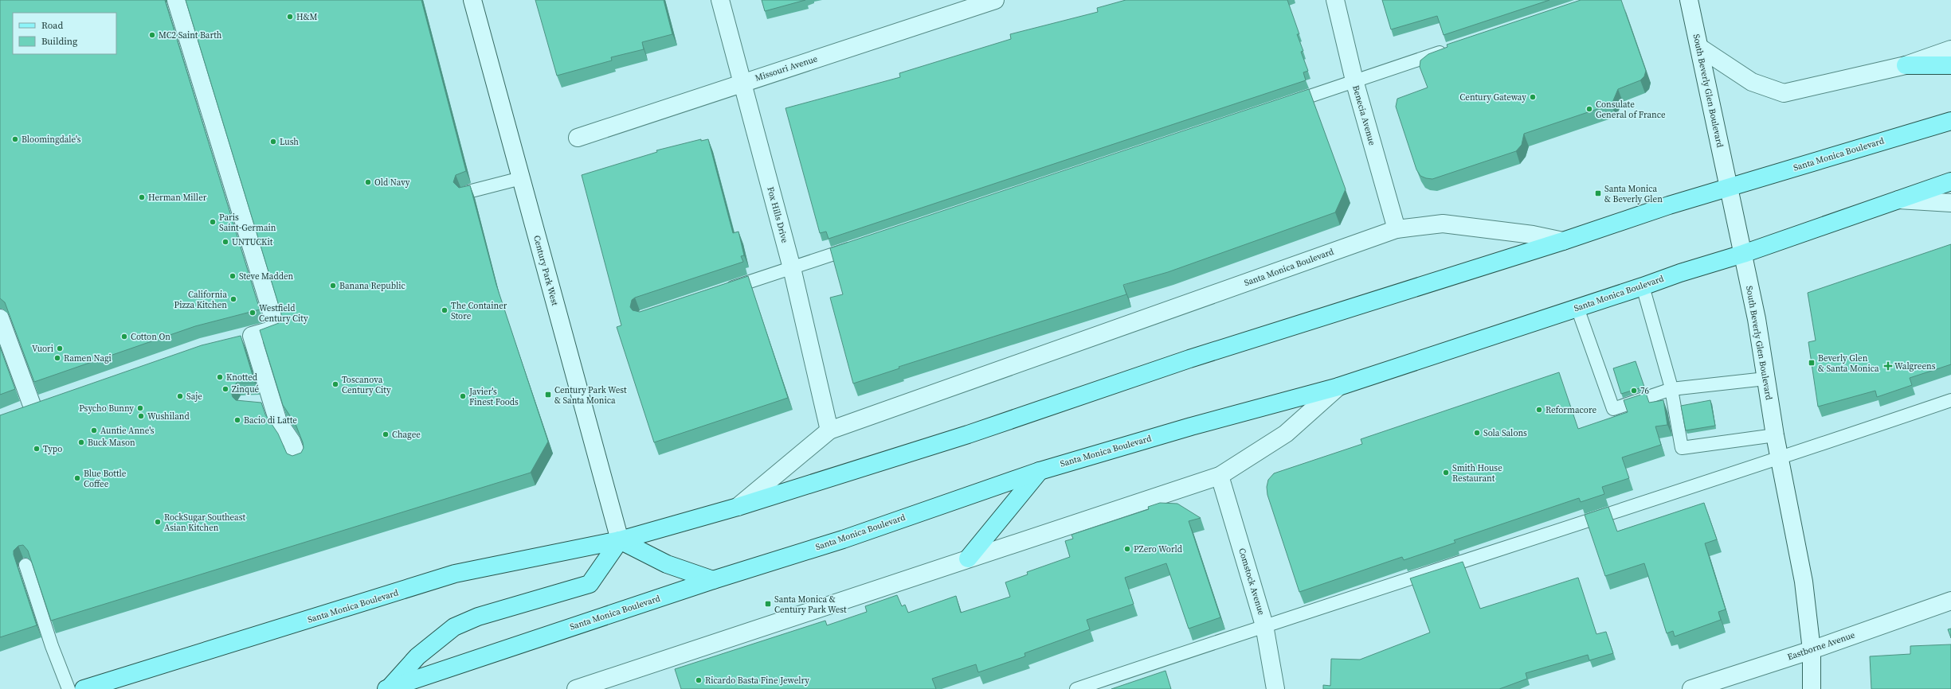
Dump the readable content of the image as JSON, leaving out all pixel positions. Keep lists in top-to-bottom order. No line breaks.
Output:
{"streets":{"main road":["Santa Monica Boulevard"],"street":["Missouri Avenue","South Beverly Glen Boulevard","Benecia Avenue","Fox Hills Drive","Century Park West","Comstock Avenue","Eastborne Avenue"]},"crossings":[["Missouri Avenue","Fox Hills Drive"],["South Beverly Glen Boulevard","Santa Monica Boulevard"],["South Beverly Glen Boulevard","Eastborne Avenue"],["Benecia Avenue","Santa Monica Boulevard"],["Santa Monica Boulevard","Fox Hills Drive"],["Santa Monica Boulevard","Century Park West"],["Santa Monica Boulevard","Comstock Avenue"]],"places":{"other":["H&M","MC2 Saint Barth","Century Gateway","Consulate General of France","Bloomingdale's","Lush","Old Navy","Herman Miller","Paris Saint-Germain","UNTUCKit","Steve Madden","Banana Republic","California Pizza Kitchen","The Container Store","Westfield Century City","Cotton On","Vuori","Ramen Nagi","Knotted","Toscanova Century City","Zinqué","76","Saje","Javier's Finest Foods","Psycho Bunny","Reformacore","Wushiland","Bacio di Latte","Auntie Anne's","Sola Salons","Chagee","Buck Mason","Typo","Smith House Restaurant","Blue Bottle Coffee","RockSugar Southeast Asian Kitchen","PZero World","Ricardo Basta Fine Jewelry"],"transit":["Santa Monica & Beverly Glen","Beverly Glen & Santa Monica","Century Park West & Santa Monica","Santa Monica & Century Park West"],"health":["Walgreens"]},"legend":["Road","Building"]}
